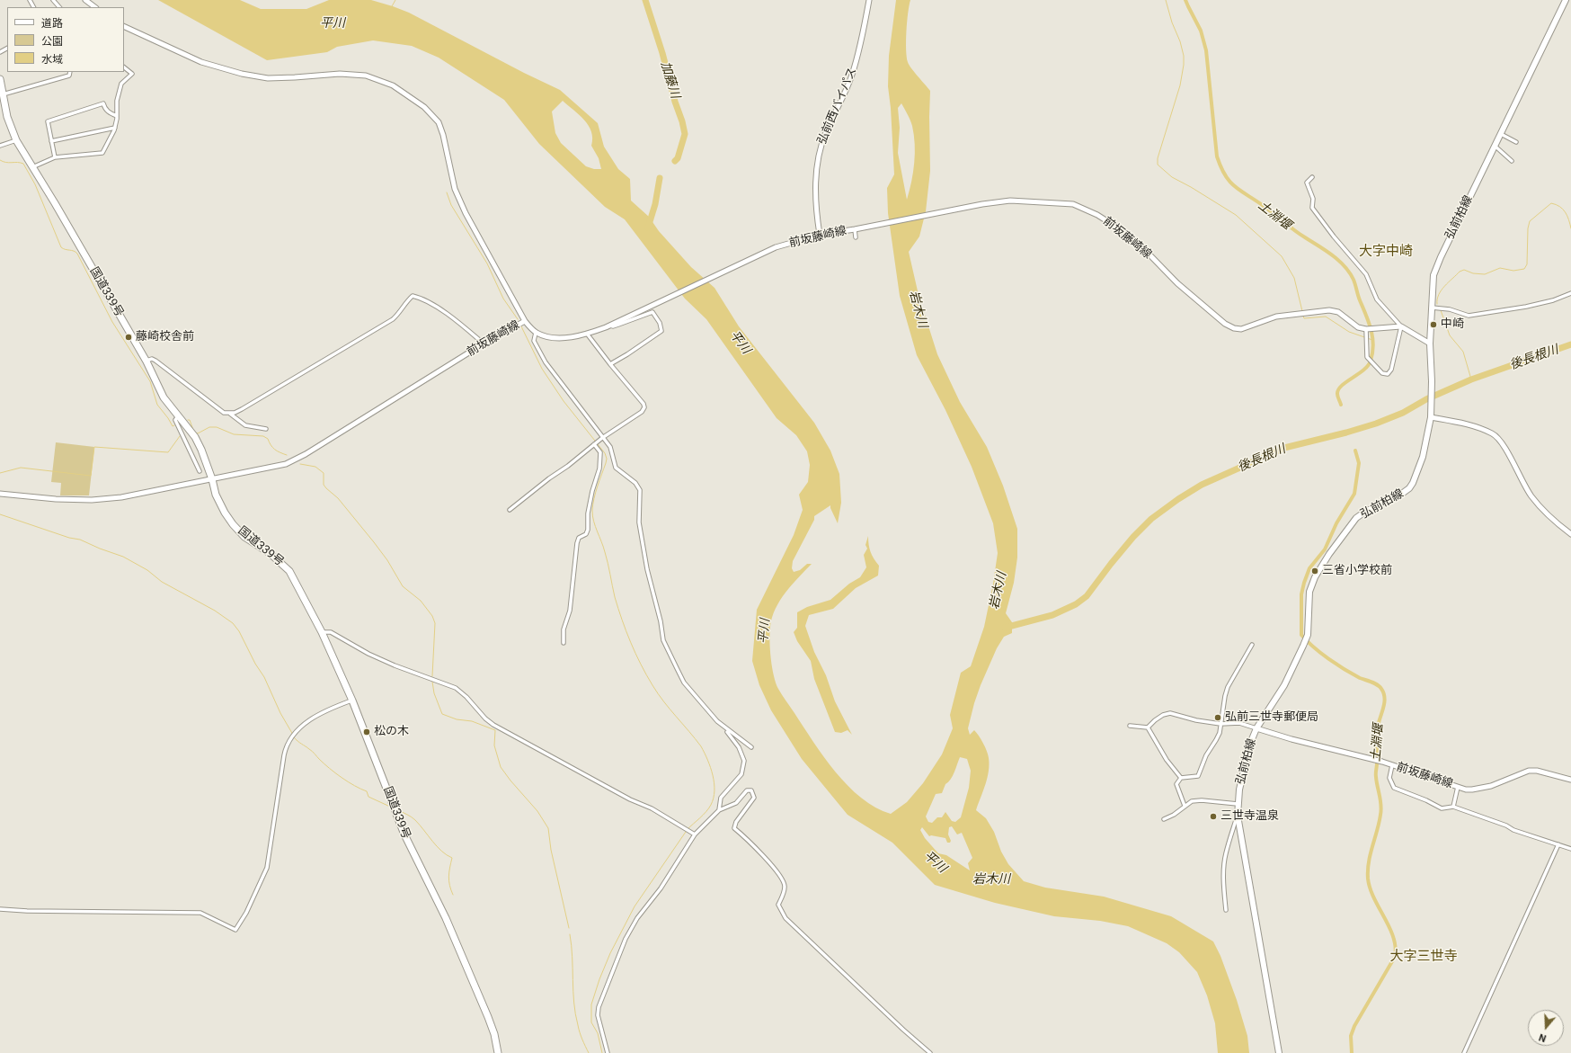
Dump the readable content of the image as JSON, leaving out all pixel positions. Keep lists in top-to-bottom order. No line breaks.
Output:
{"streets":{"highway":["国道339号"],"main road":["弘前西バイパス","弘前柏線","前坂藤崎線"]},"crossings":[["弘前西バイパス","前坂藤崎線"],["弘前柏線","前坂藤崎線"],["前坂藤崎線","国道339号"]],"districts":["大字中崎","大字三世寺"],"water":["平川","加藤川","土淵堰","岩木川","後長根川"],"places":["中崎","藤崎校舎前","三省小学校前","弘前三世寺郵便局","松の木","三世寺温泉"],"legend":["道路","公園","水域"],"north":"bottom"}
